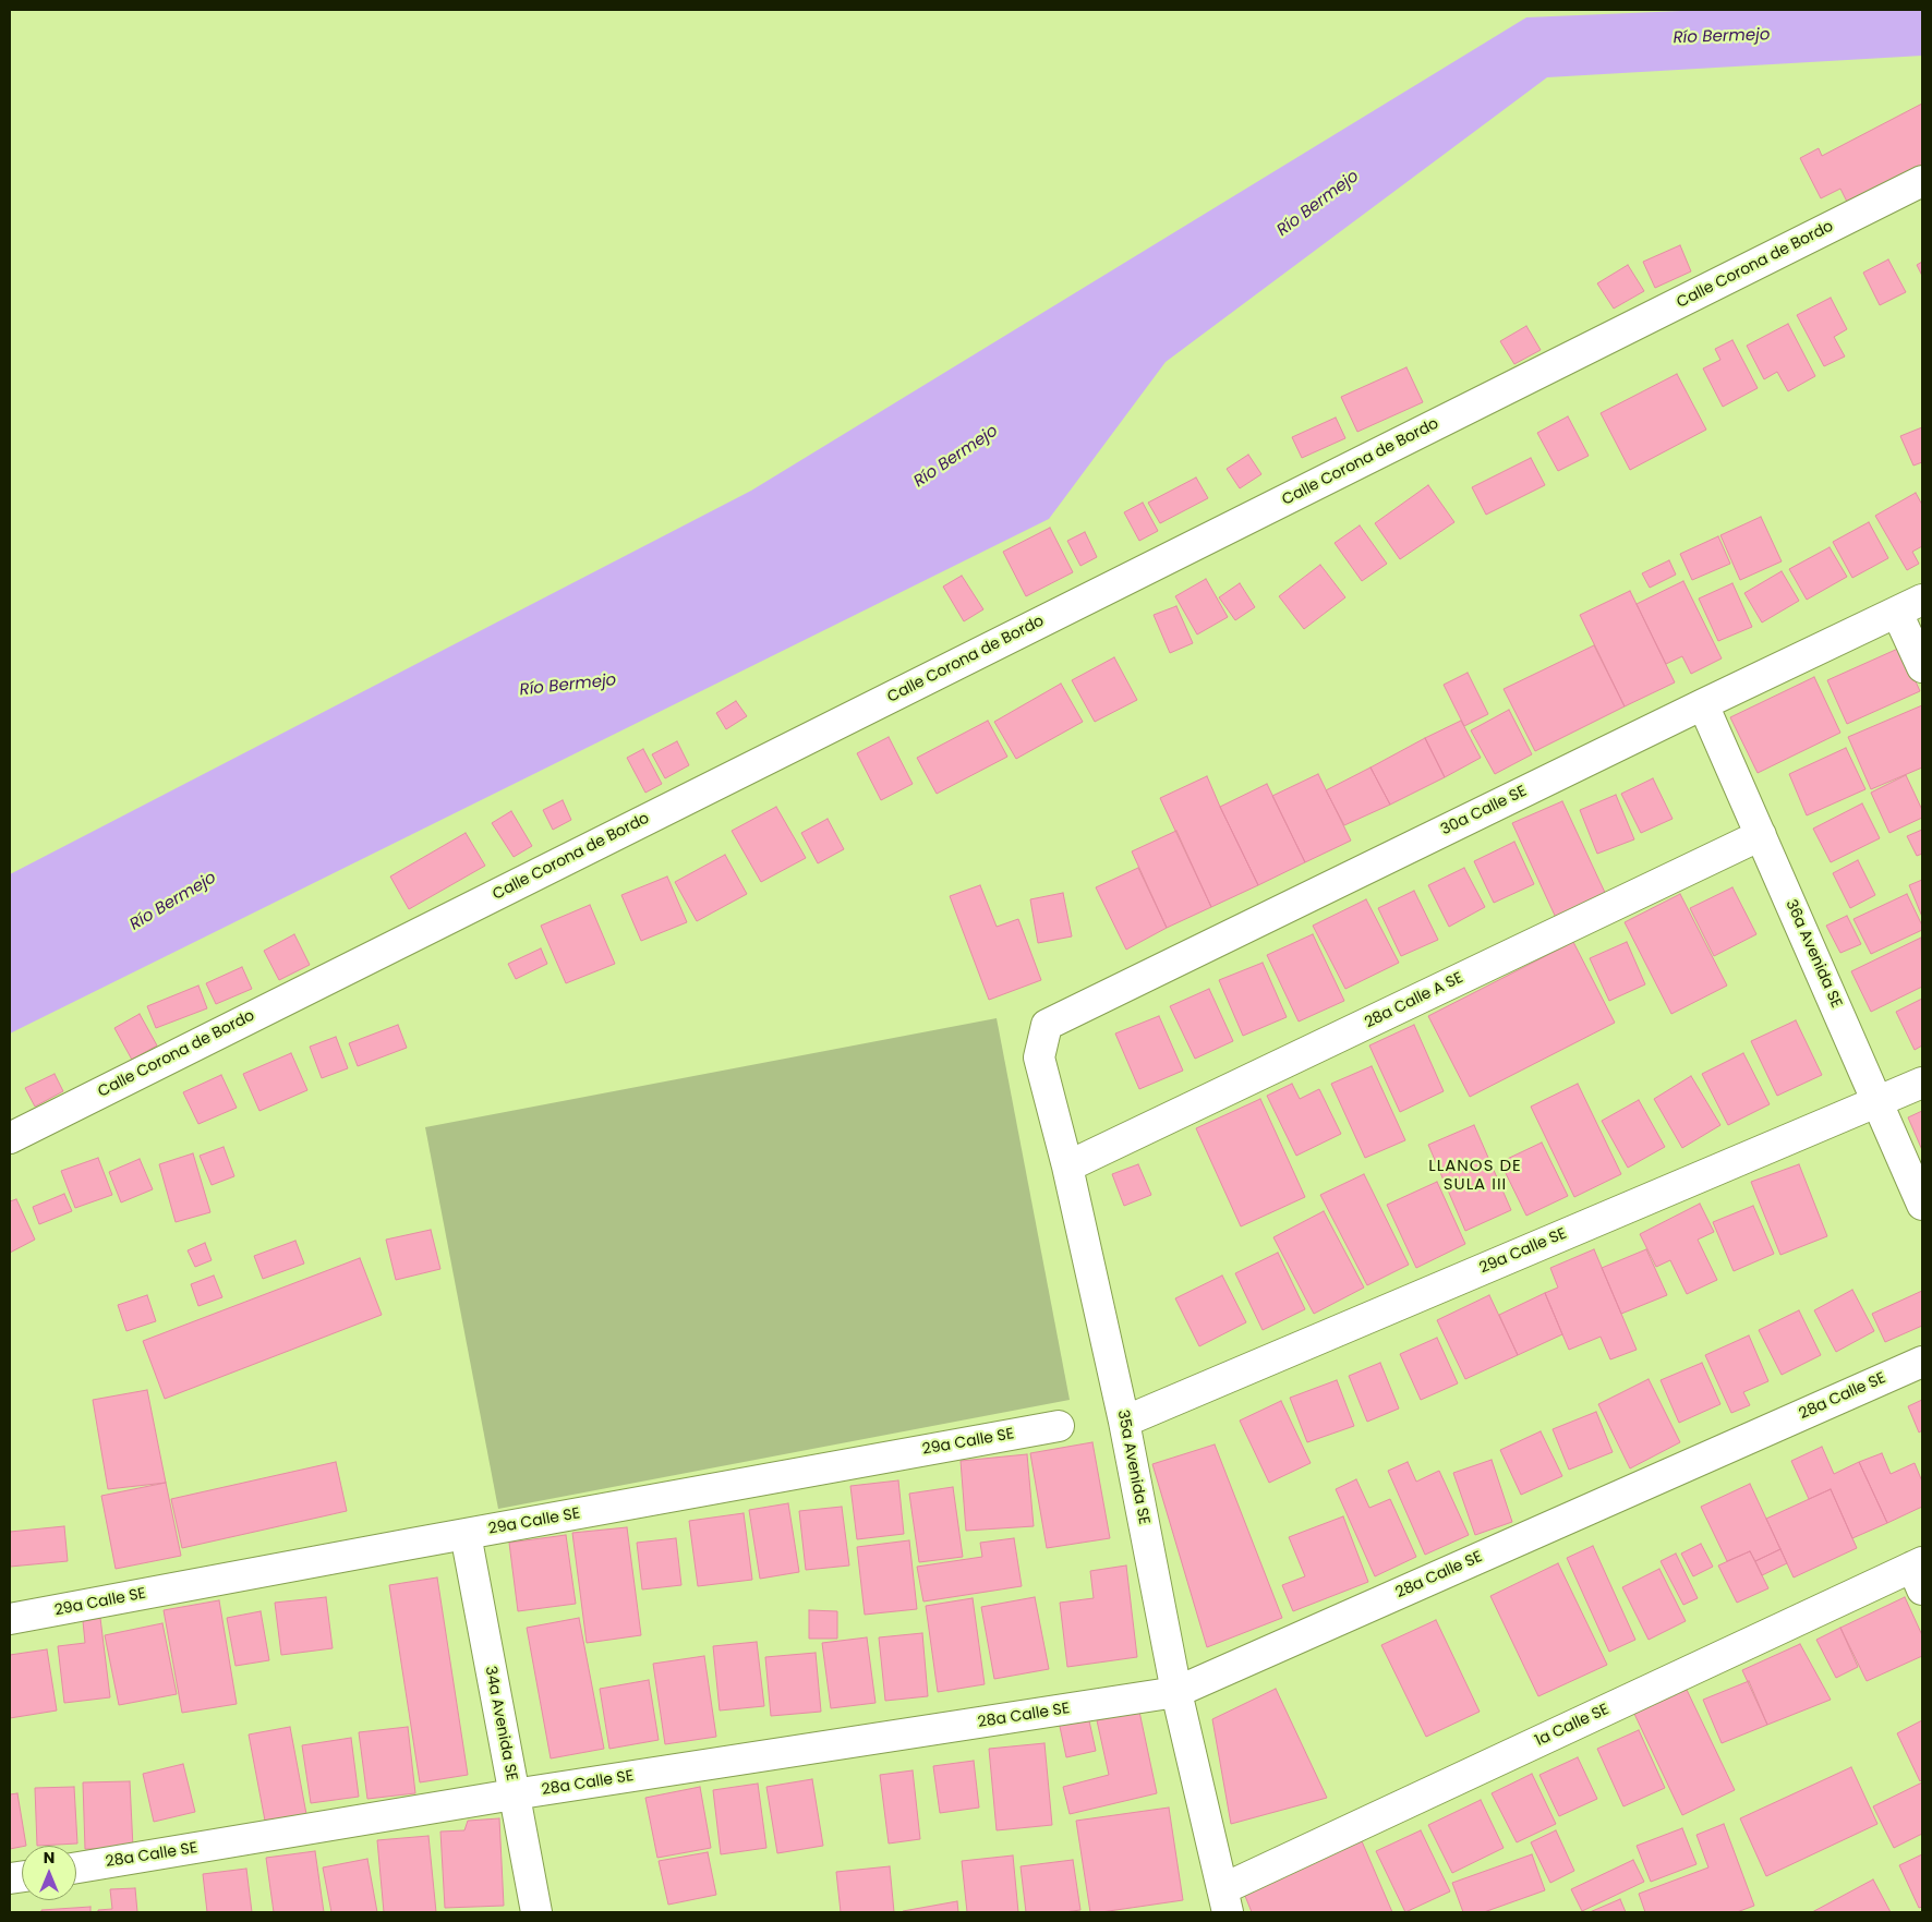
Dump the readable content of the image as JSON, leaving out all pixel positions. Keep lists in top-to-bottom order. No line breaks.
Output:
{"streets":{"street":["Calle Corona de Bordo","30a Calle SE","36a Avenida SE","28a Calle A SE","29a Calle SE","28a Calle SE","35a Avenida SE","34a Avenida SE","1a Calle SE"]},"crossings":[["30a Calle SE","36a Avenida SE"],["30a Calle SE","35a Avenida SE"],["36a Avenida SE","28a Calle A SE"],["36a Avenida SE","29a Calle SE"],["28a Calle A SE","35a Avenida SE"],["29a Calle SE","35a Avenida SE"],["29a Calle SE","34a Avenida SE"],["28a Calle SE","35a Avenida SE"],["28a Calle SE","34a Avenida SE"],["35a Avenida SE","1a Calle SE"]],"districts":["LLANOS DE SULA III"],"water":["Río Bermejo"],"north":"top"}
